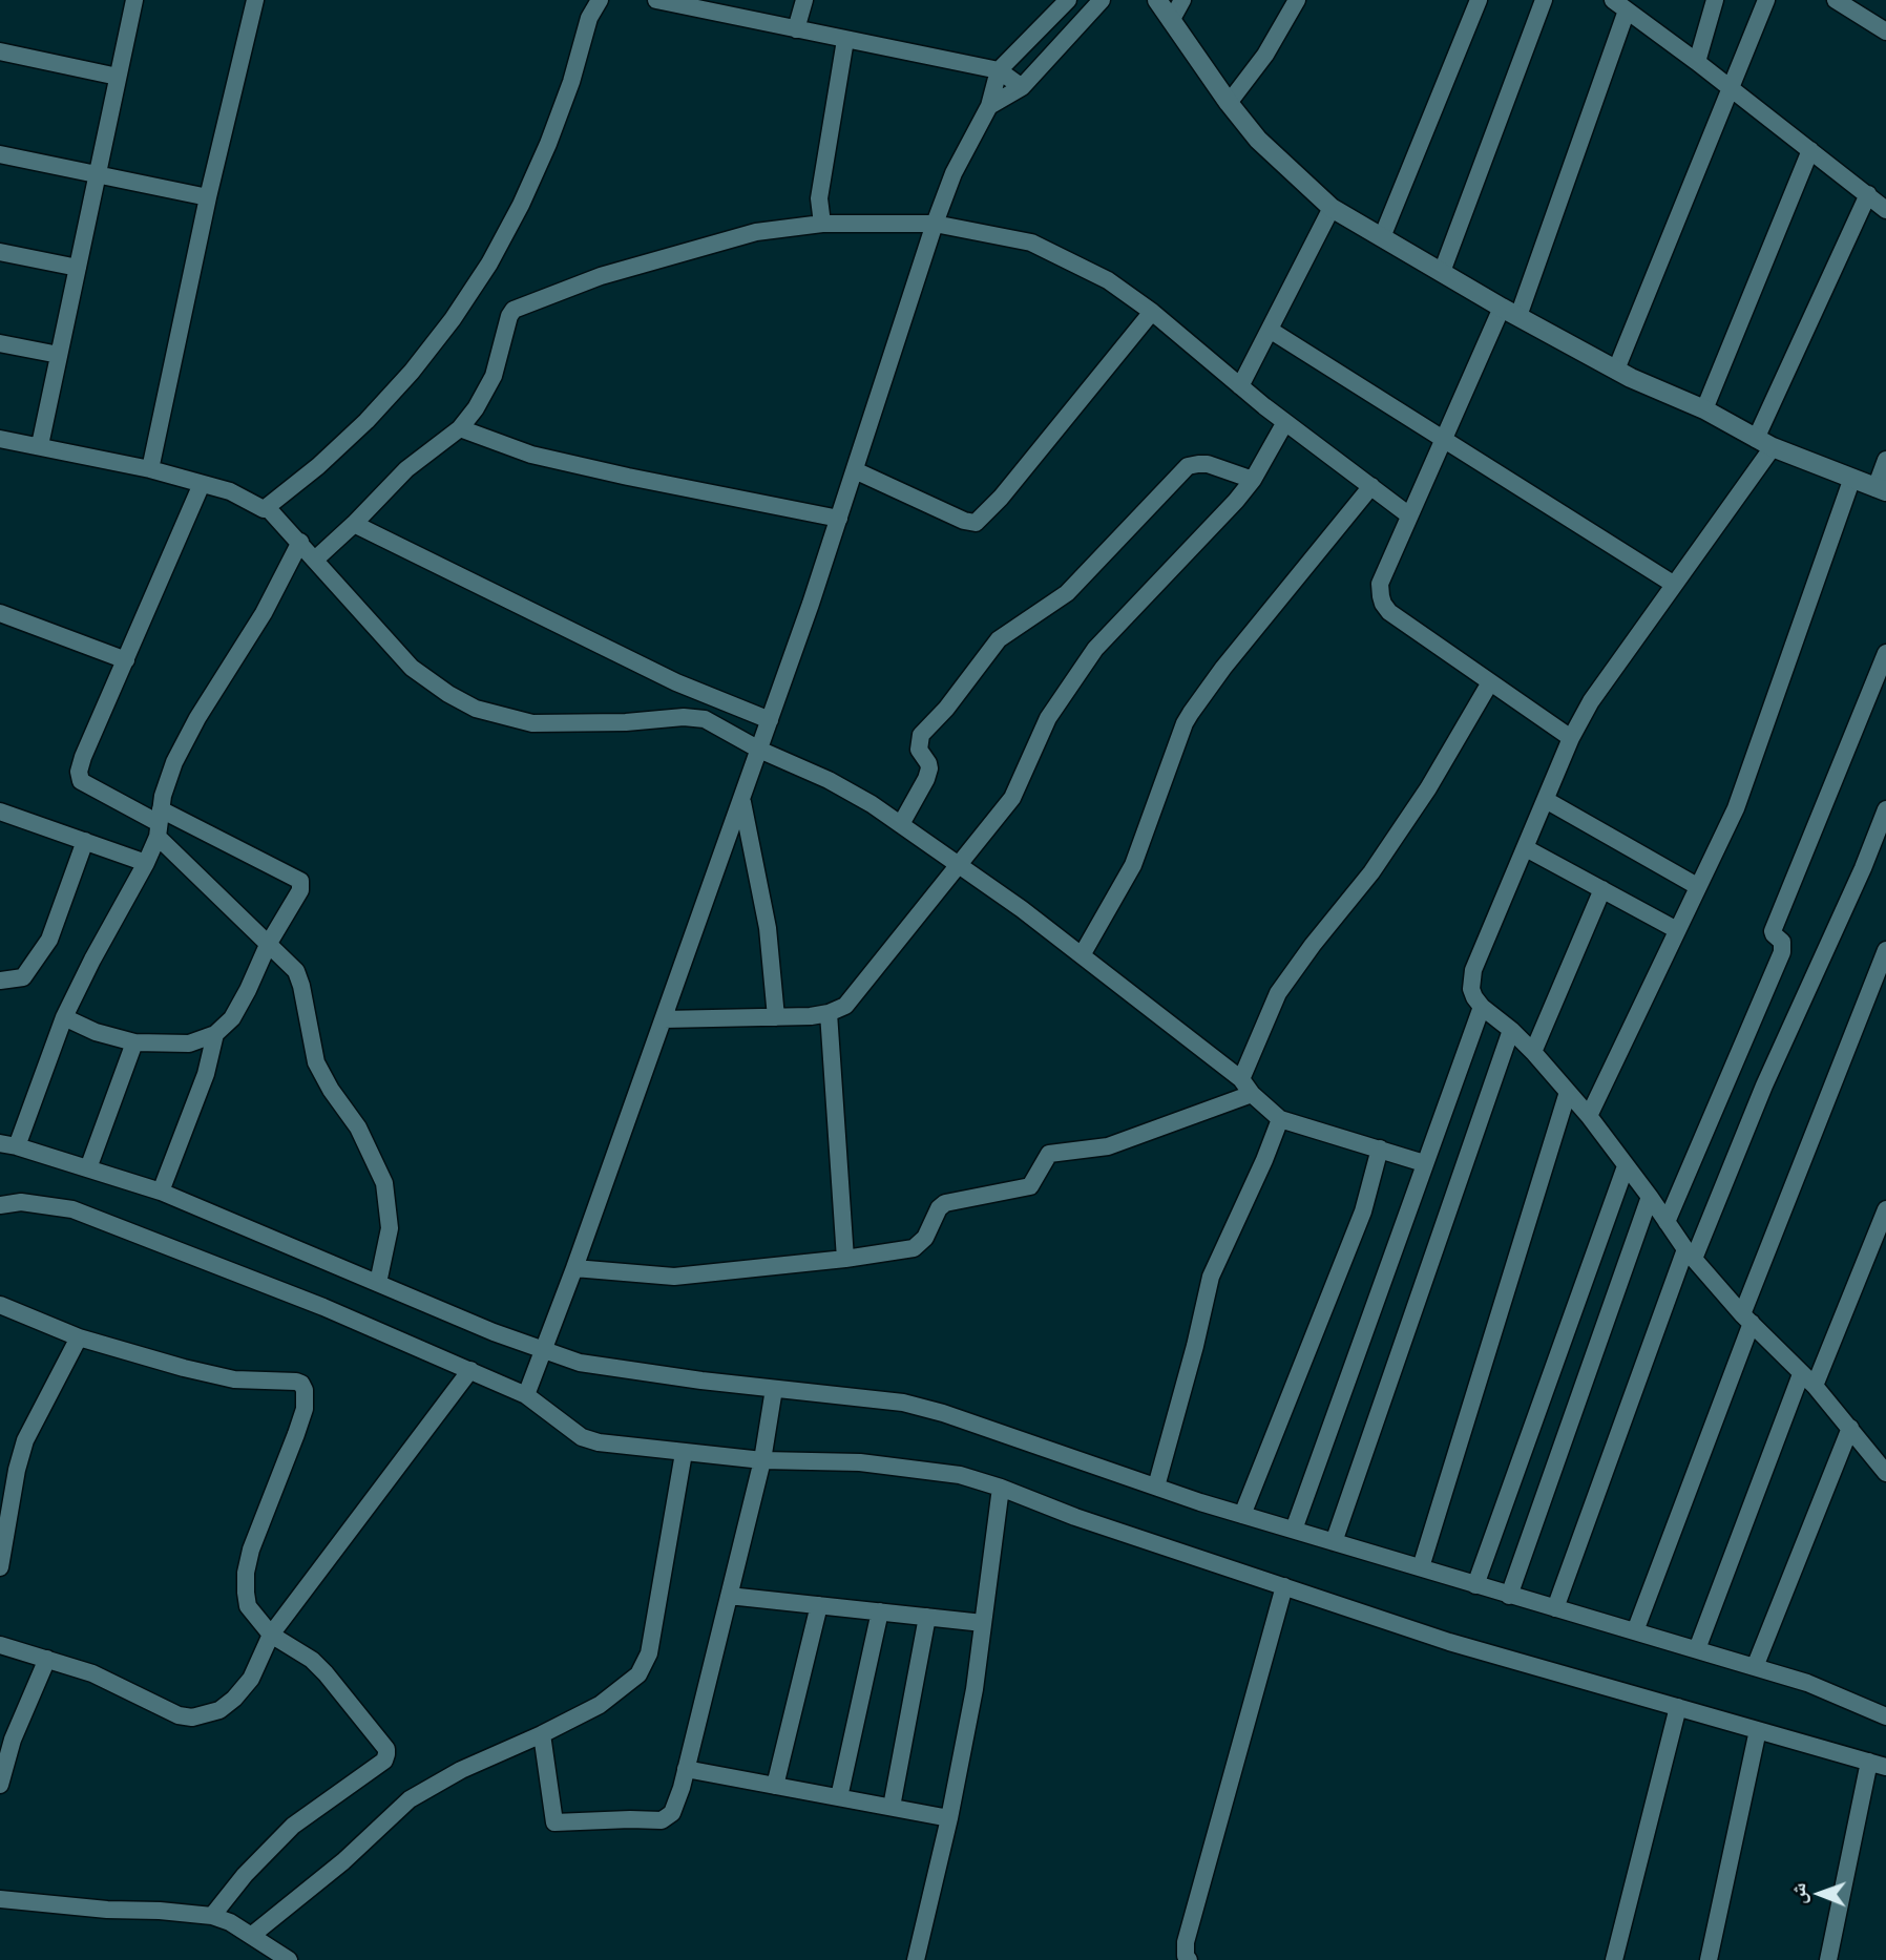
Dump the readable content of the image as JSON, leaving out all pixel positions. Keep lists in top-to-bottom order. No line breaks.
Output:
{"north":"left"}
